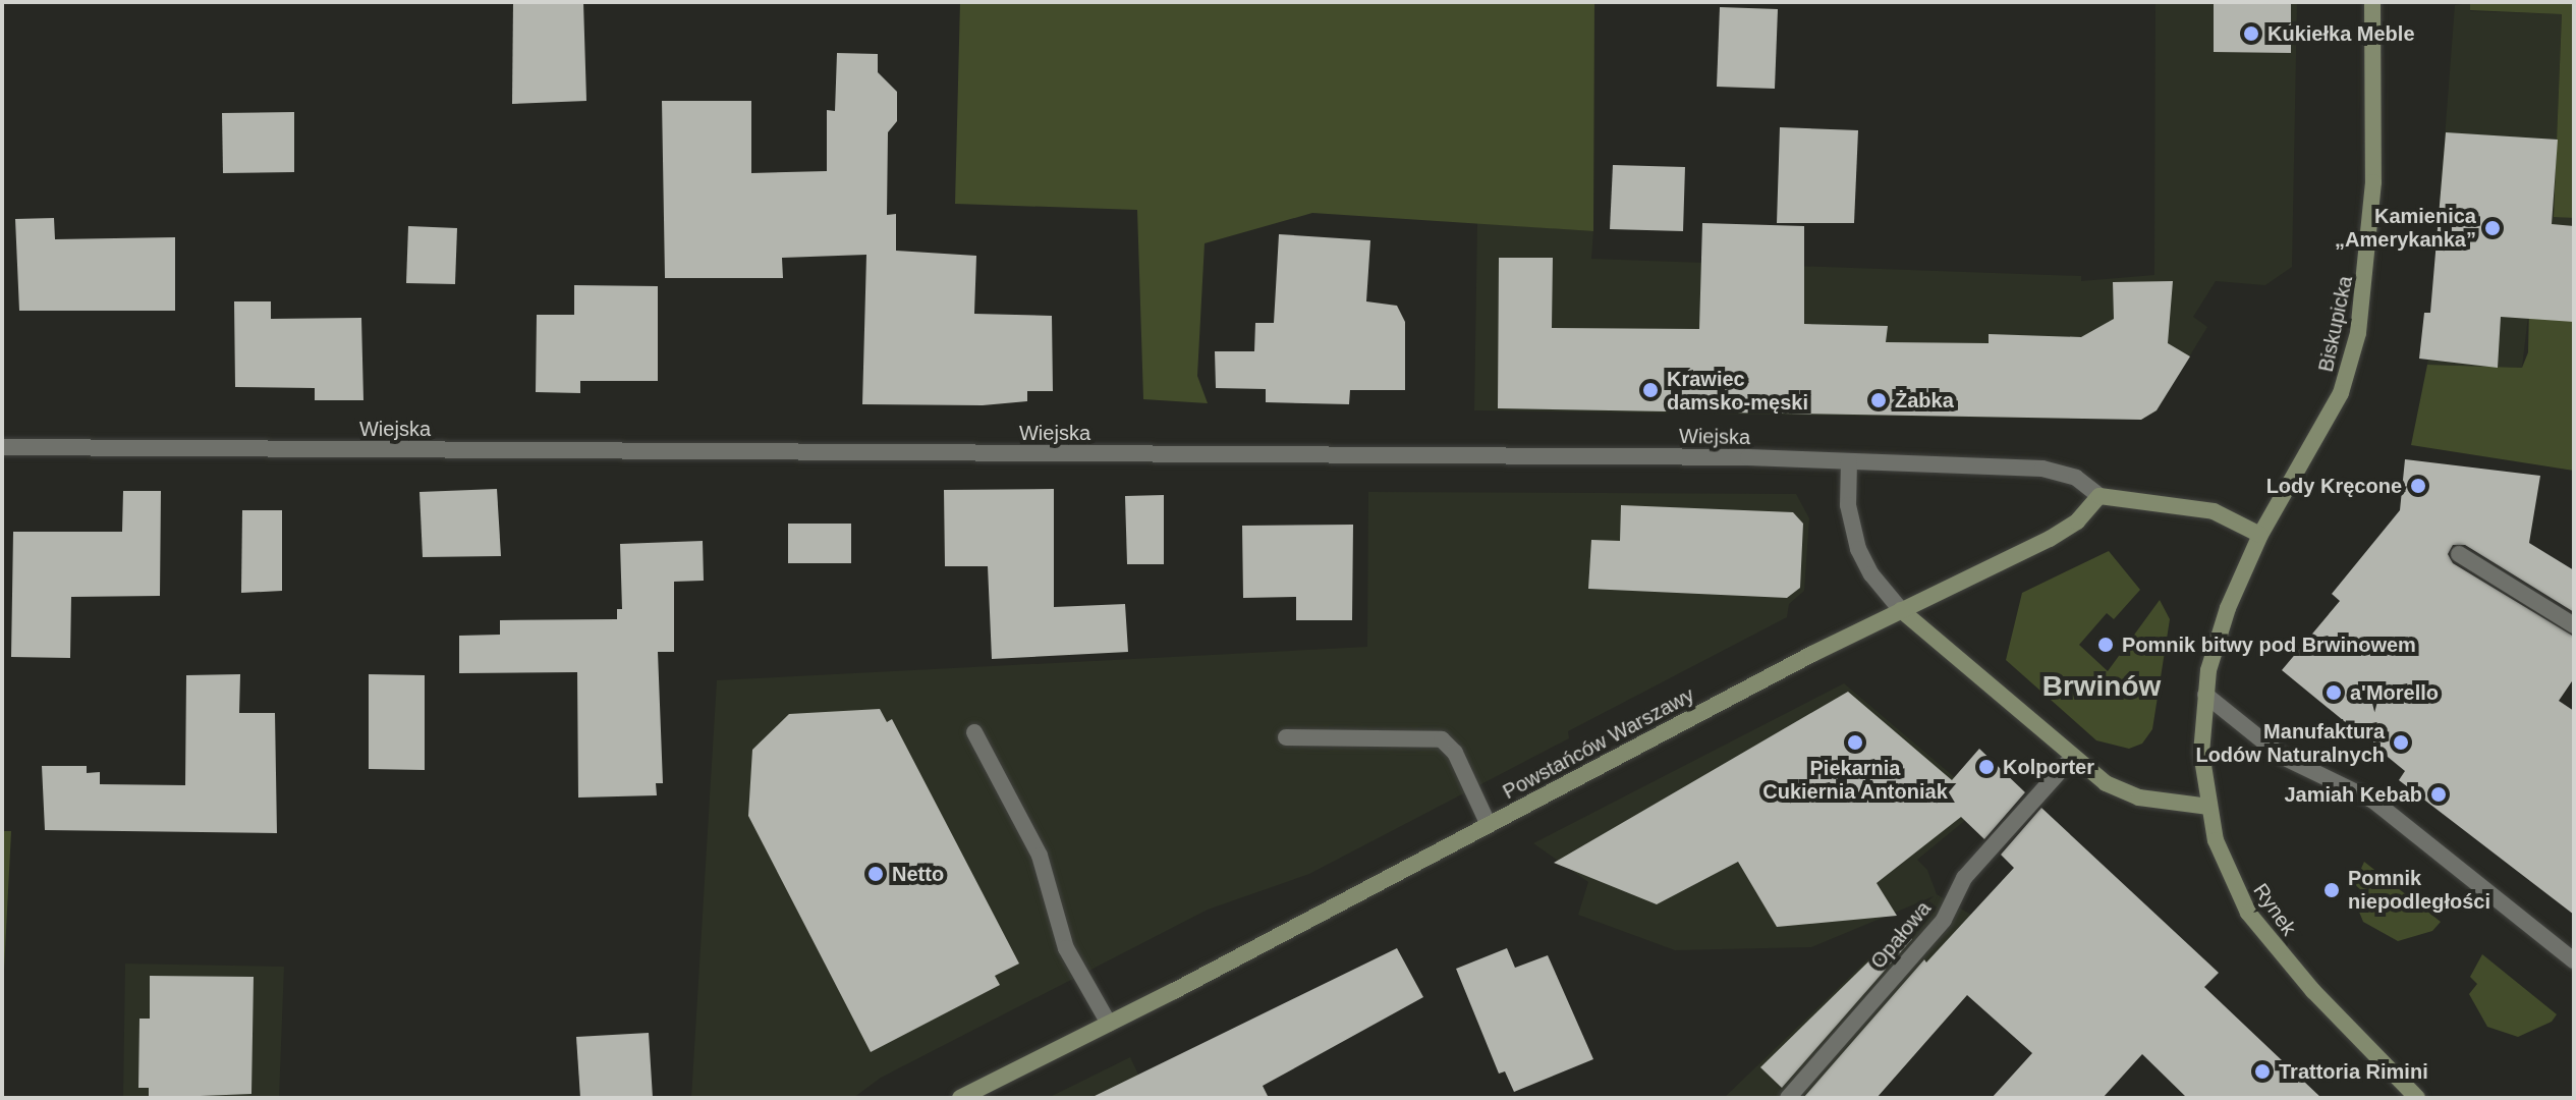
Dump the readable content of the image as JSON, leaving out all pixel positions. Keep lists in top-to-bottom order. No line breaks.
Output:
{"streets":{"street":["Biskupicka","Wiejska","Powstańców Warszawy","Rynek","Opałowa"]},"crossings":[["Biskupicka","Rynek"],["Wiejska","Powstańców Warszawy"]],"districts":["Brwinów"],"places":["Kukiełka Meble","Kamienica „Amerykanka”","Krawiec damsko-męski","Żabka","Lody Kręcone","Pomnik bitwy pod Brwinowem","a'Morello","Piekarnia Cukiernia Antoniak","Manufaktura Lodów Naturalnych","Kolporter","Jamiah Kebab","Netto","Pomnik niepodległości","Trattoria Rimini"]}
